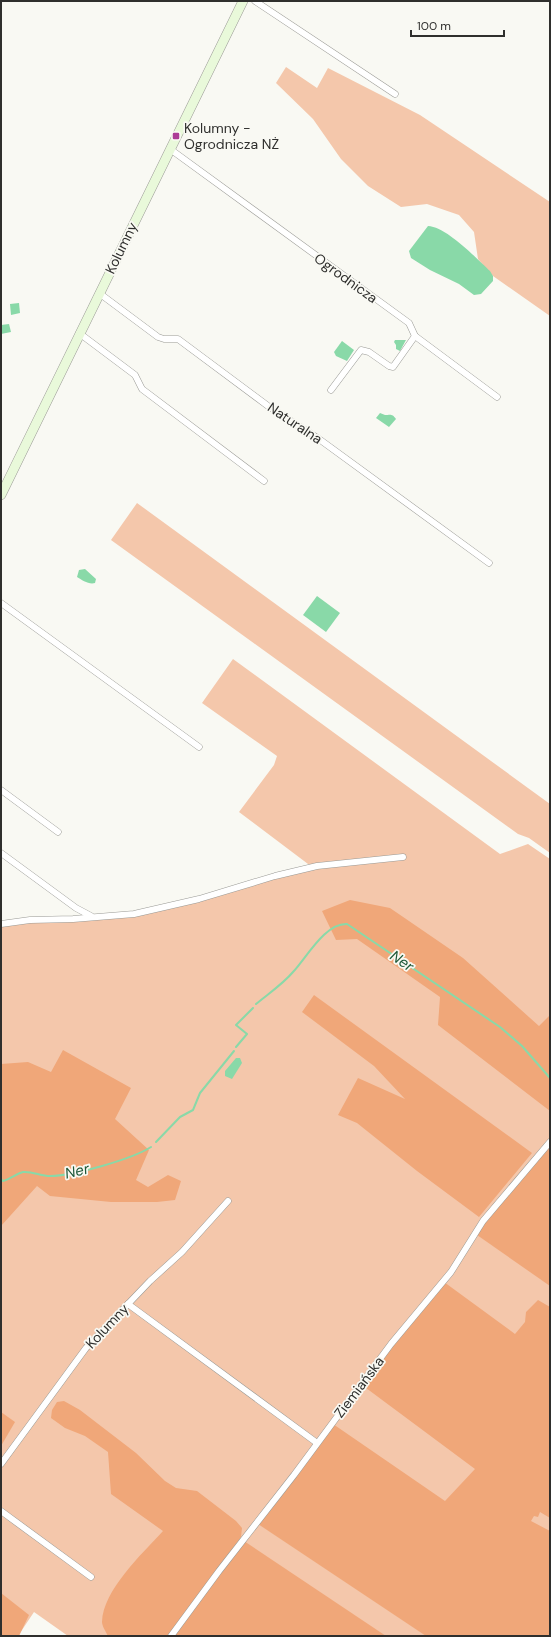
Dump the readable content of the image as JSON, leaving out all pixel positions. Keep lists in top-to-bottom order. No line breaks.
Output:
{"streets":{"street":["Kolumny","Ogrodnicza","Naturalna","Ziemiańska"]},"crossings":[["Kolumny","Ogrodnicza"],["Kolumny","Naturalna"]],"water":["Ner"],"places":{"transit":["Kolumny - Ogrodnicza NŻ"]},"scale_bar":"100 m"}
